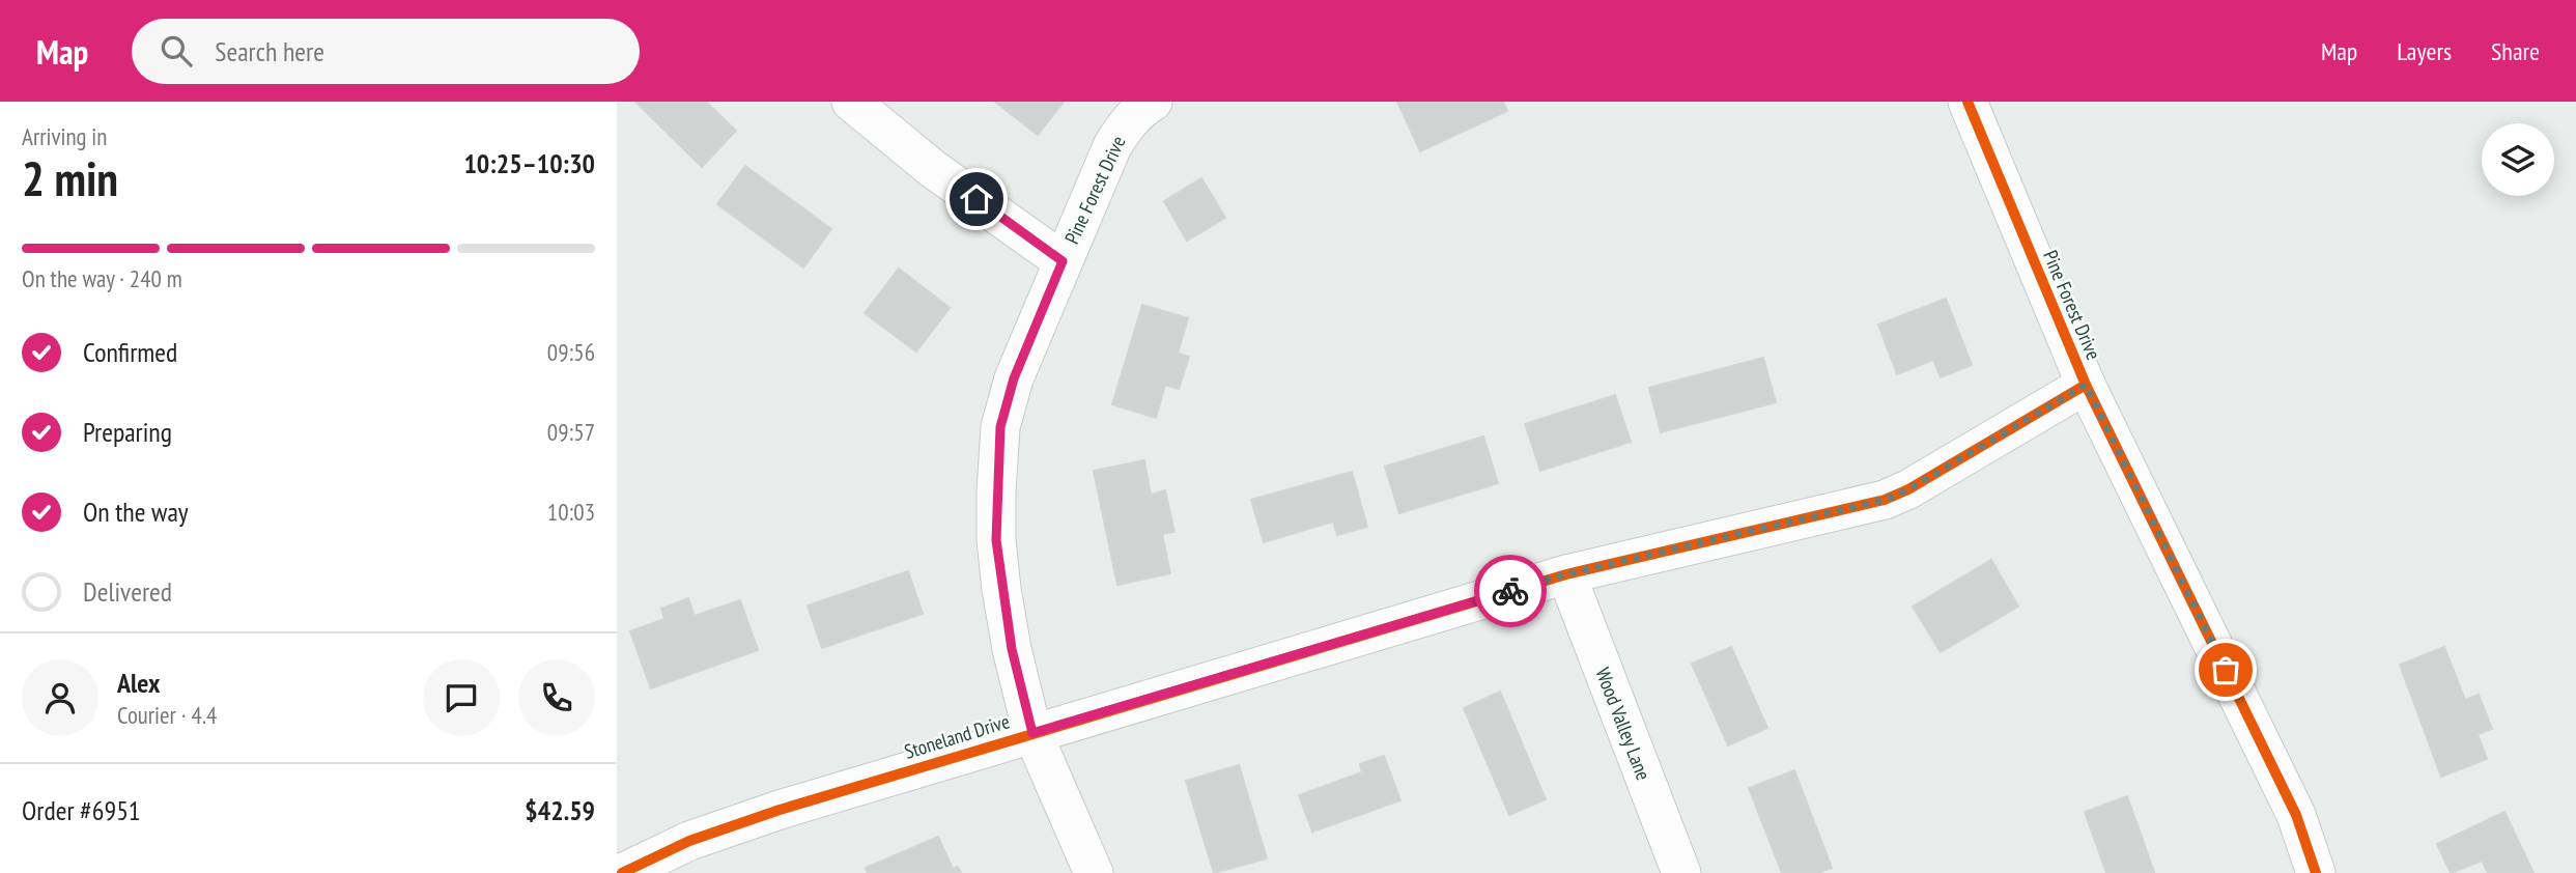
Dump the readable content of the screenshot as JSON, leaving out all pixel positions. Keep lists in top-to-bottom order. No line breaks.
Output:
{"streets":{"street":["Pine Forest Drive","Wood Valley Lane","Stoneland Drive"]},"crossings":[["Pine Forest Drive","Stoneland Drive"],["Wood Valley Lane","Stoneland Drive"]],"page":{"header":"Map","search":"Search here","nav":["Map","Layers","Share"],"heading":["2 min","Arriving in","10:25–10:30"],"panel":["Alex","Courier · 4.4","Order #6951","$42.59"],"bar":"On the way · 240 m","list":[["Confirmed","09:56"],["Preparing","09:57"],["On the way","10:03"],"Delivered"]}}
